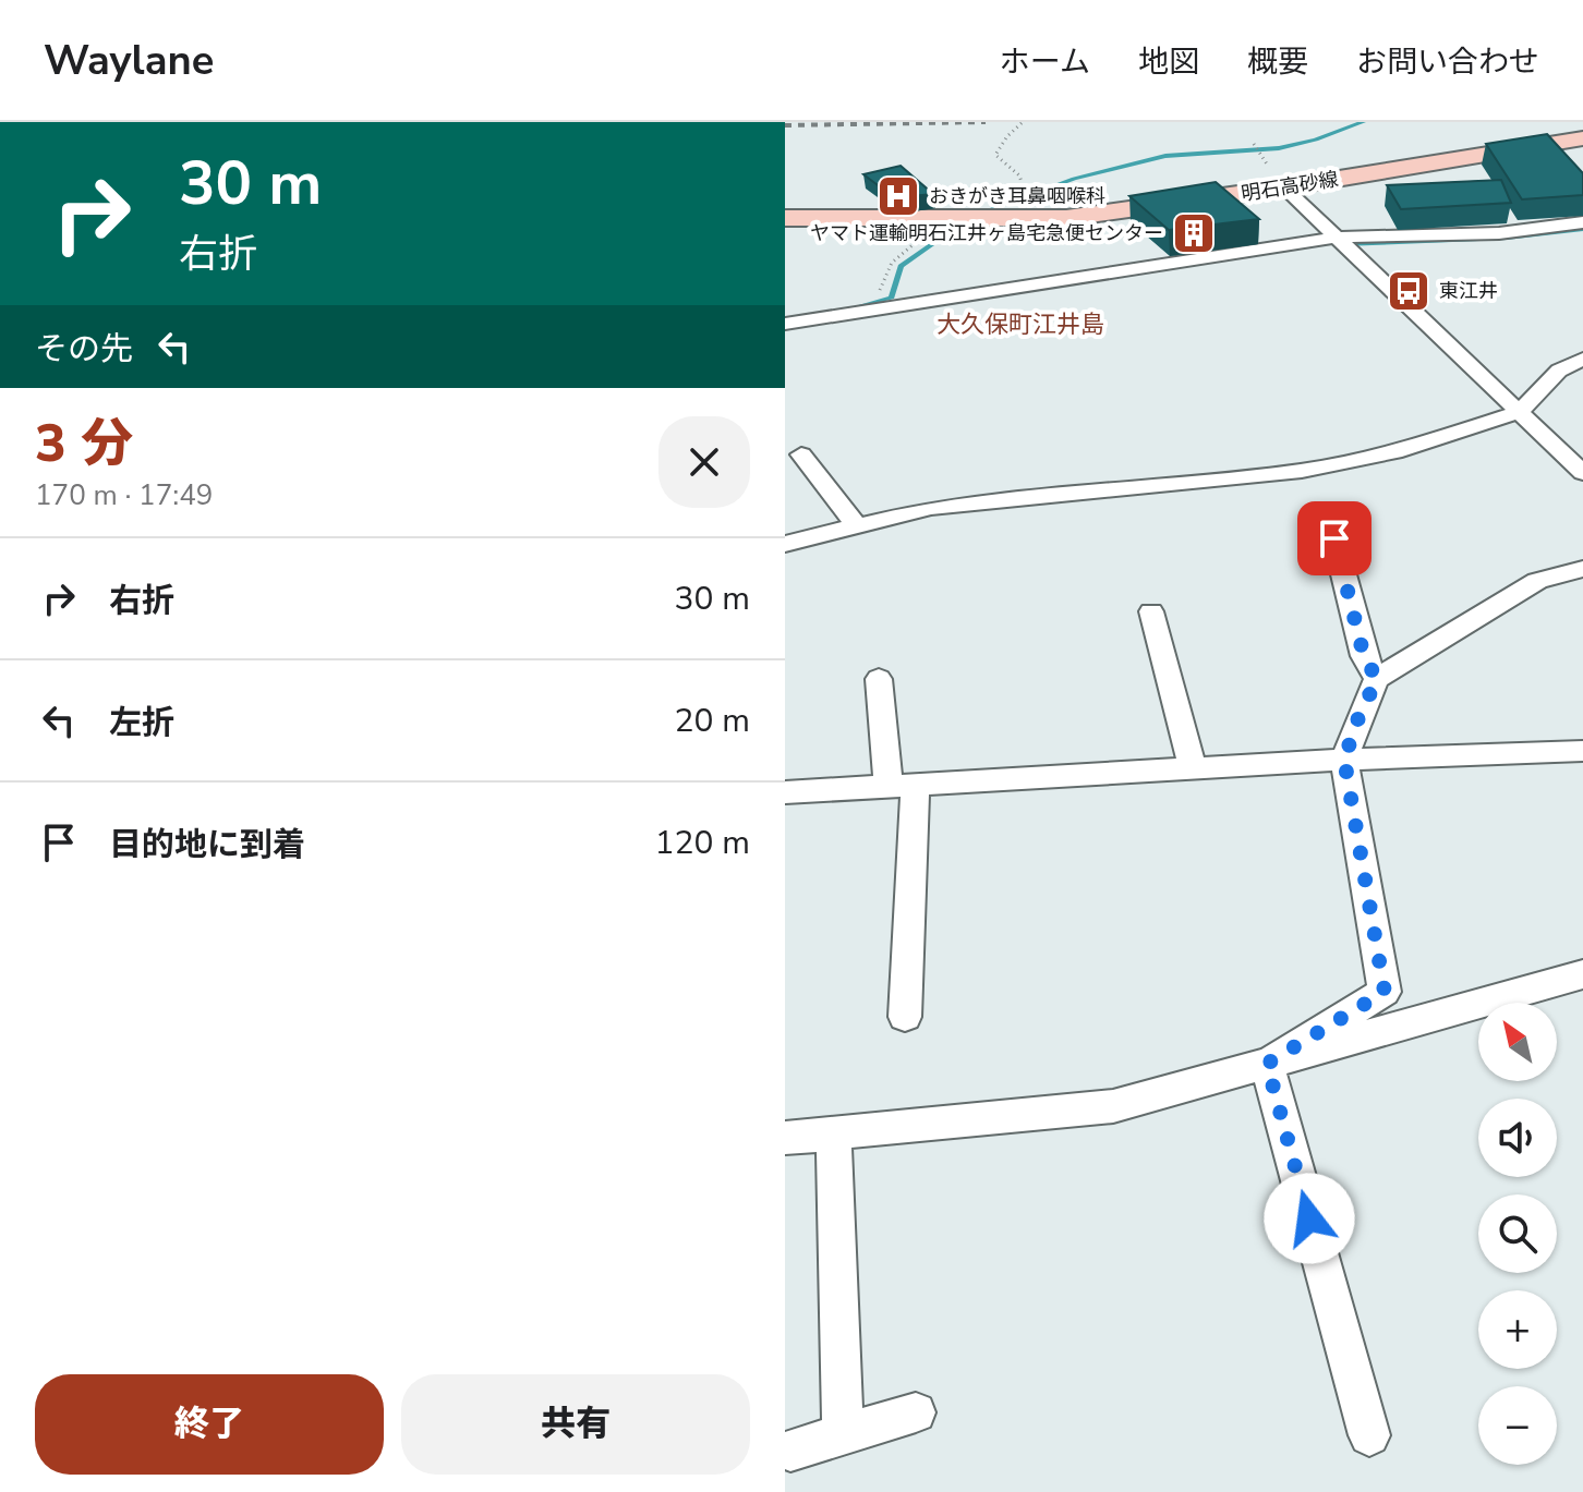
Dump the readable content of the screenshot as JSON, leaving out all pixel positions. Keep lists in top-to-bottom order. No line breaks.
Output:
{"streets":{"main road":["明石高砂線"]},"districts":["大久保町江井島"],"places":{"hospital":["おきがき耳鼻咽喉科"],"building":["ヤマト運輸明石江井ヶ島宅急便センター"],"bus stop":["東江井"]},"north":"top left","page":{"header":"Waylane","nav":["ホーム","地図","概要","お問い合わせ"],"turn":["30 m","右折"],"then":"その先","heading":["3 分","170 m · 17:49"],"list":[{"name":"右折","value":"30 m"},{"name":"左折","value":"20 m"},{"name":"目的地に到着","value":"120 m"}],"map_buttons":["+","−"],"buttons":["終了","共有"]}}
